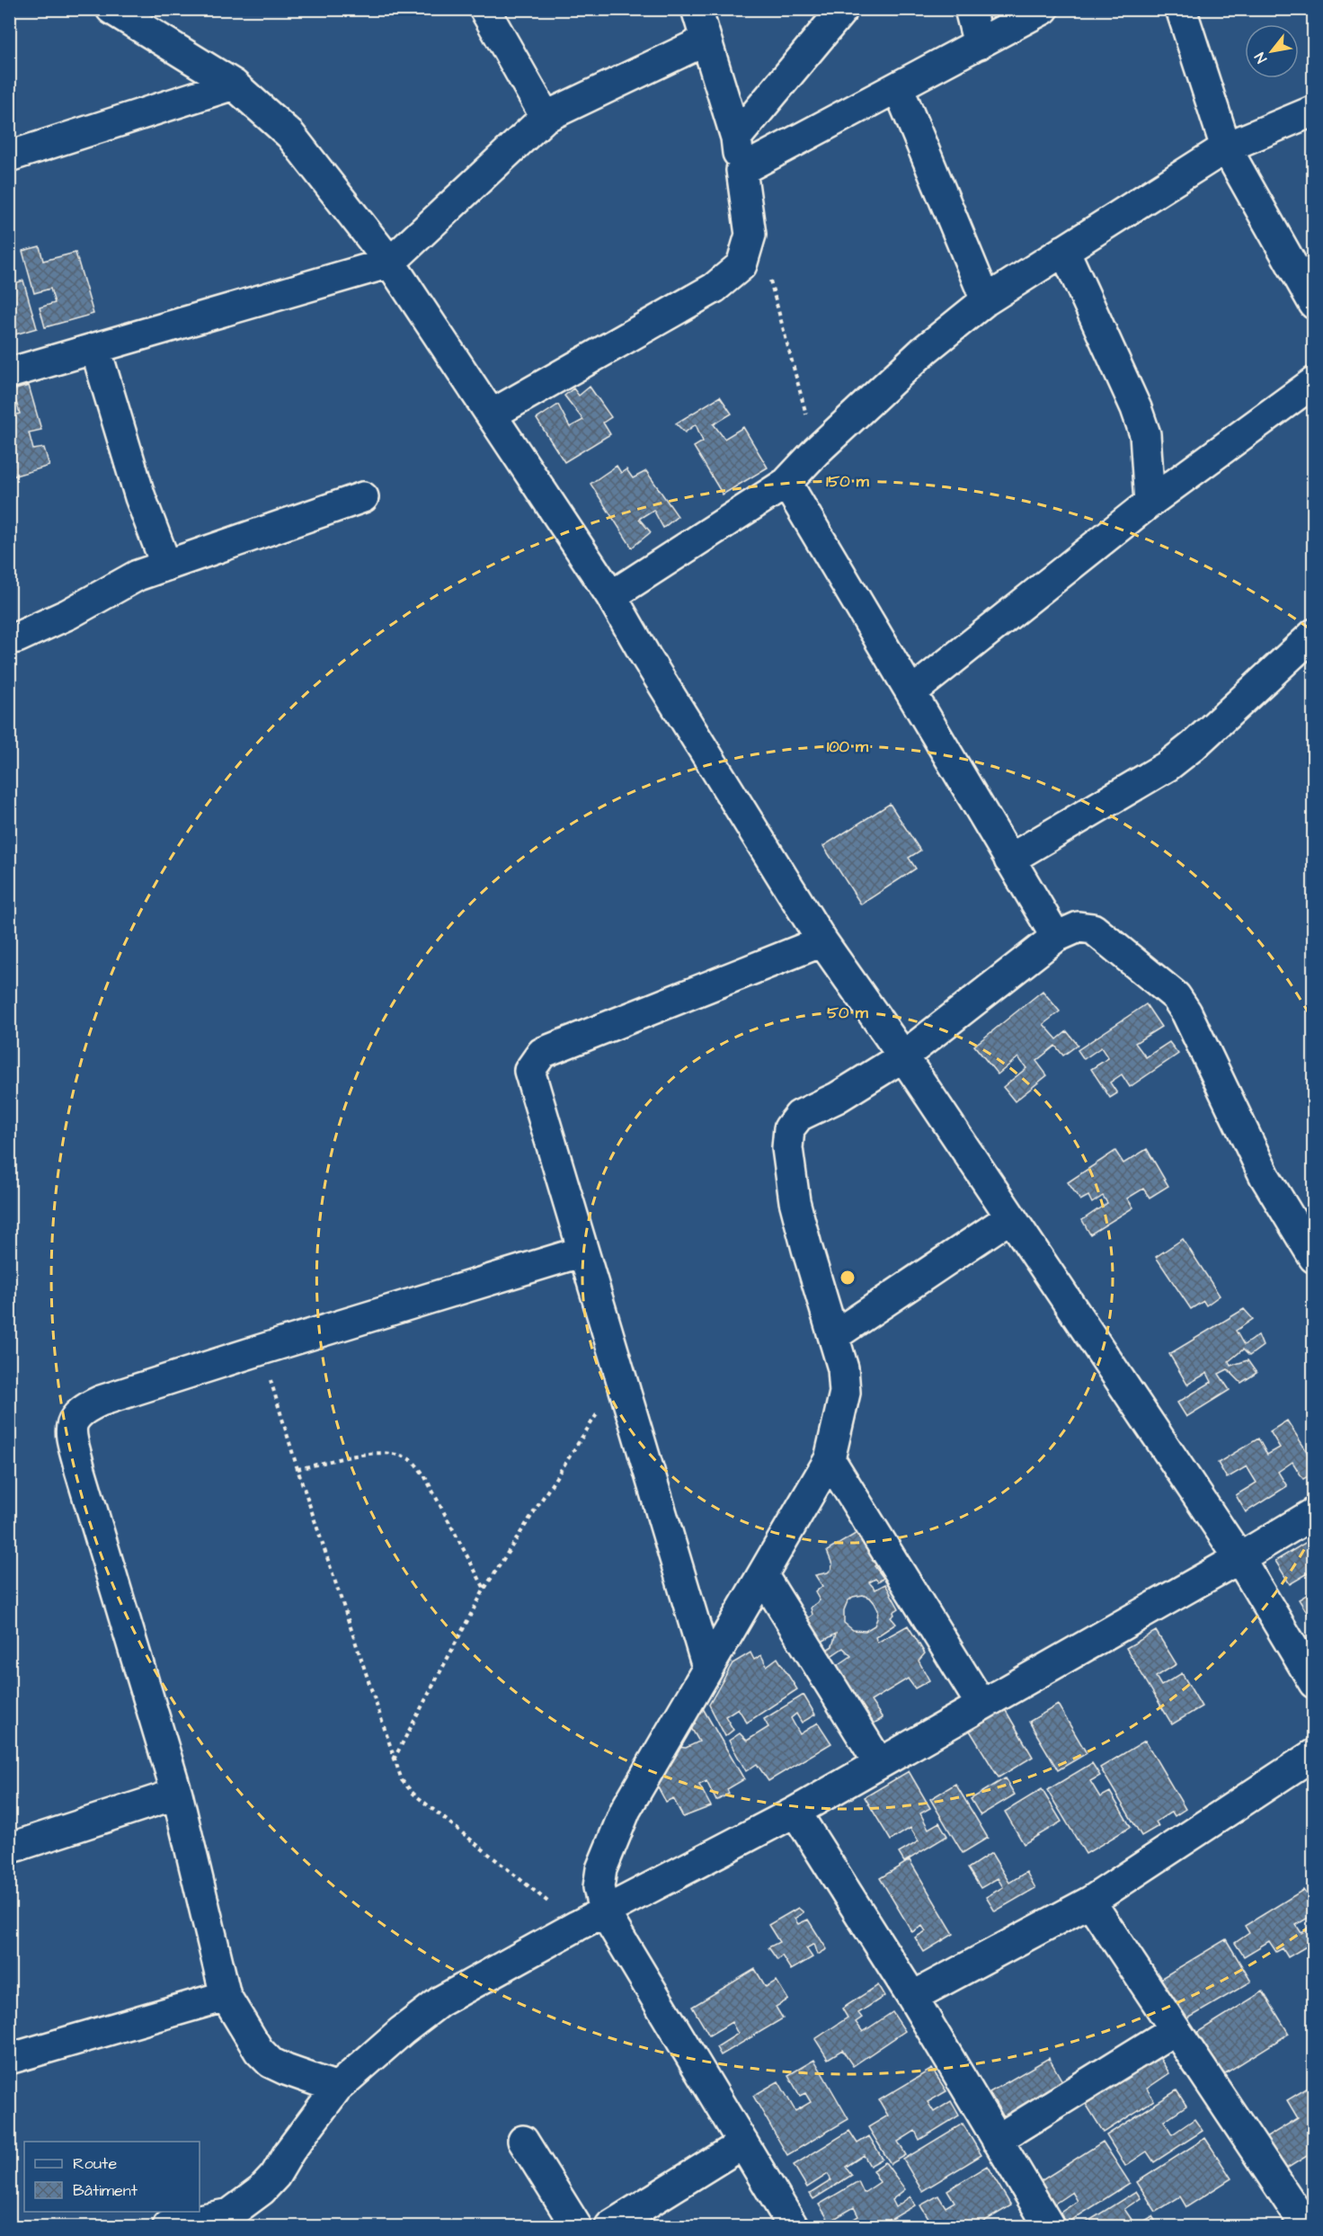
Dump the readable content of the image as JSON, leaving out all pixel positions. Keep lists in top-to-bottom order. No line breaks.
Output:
{"legend":["Route","Bâtiment"],"north":"bottom left","rings":["150 m","100 m","50 m"]}
